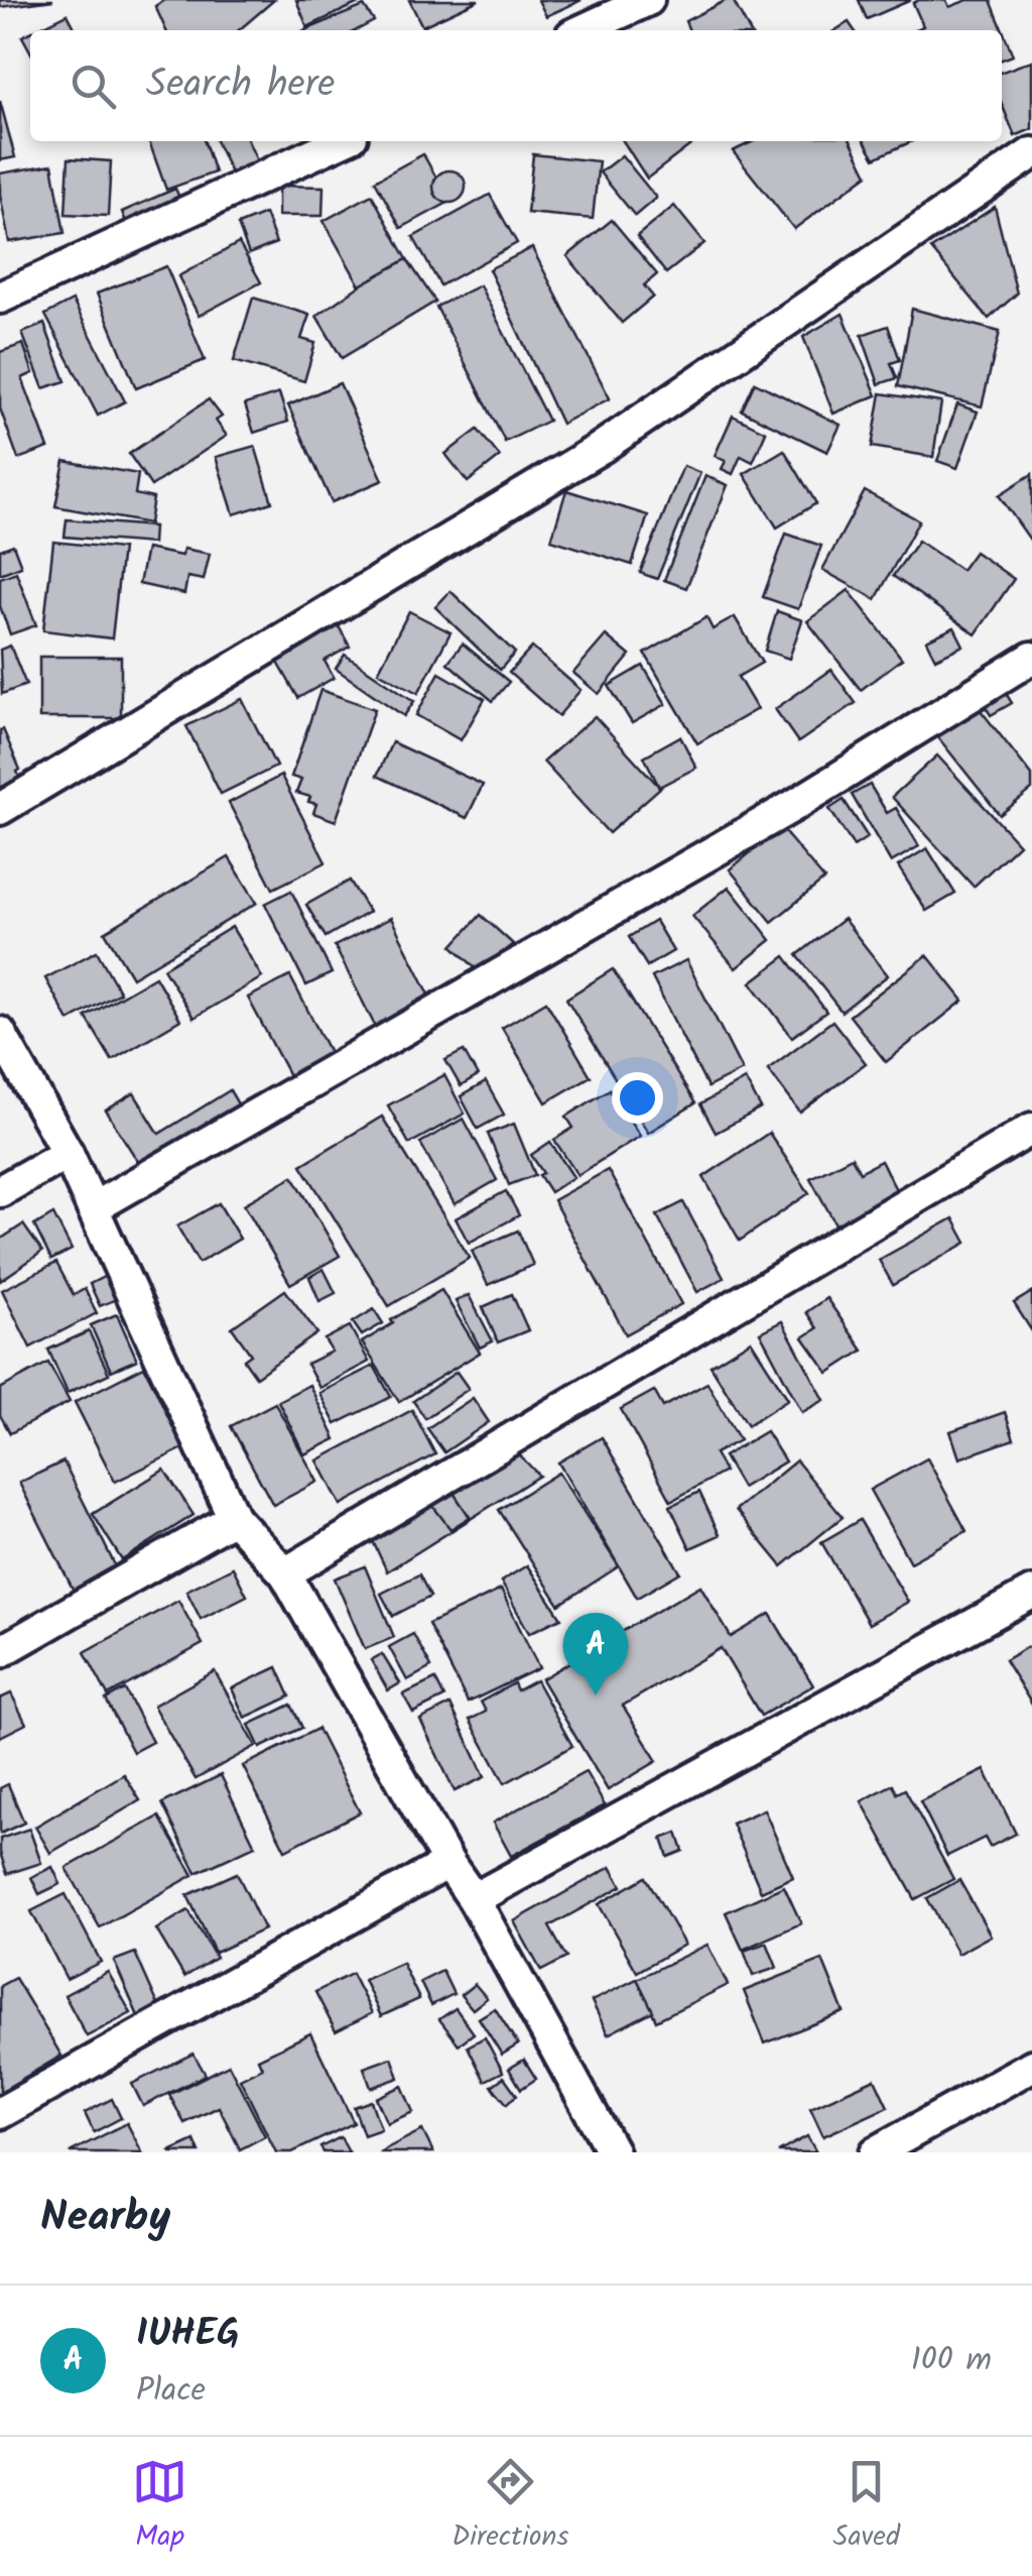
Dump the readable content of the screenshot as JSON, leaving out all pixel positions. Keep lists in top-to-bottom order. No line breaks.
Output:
{"page":{"search":"Search here","pins":"A","heading":"Nearby","list":[{"mark":"A","name":"IUHEG","note":"Place","value":"100 m"}],"nav":["Map","Directions","Saved"]}}
